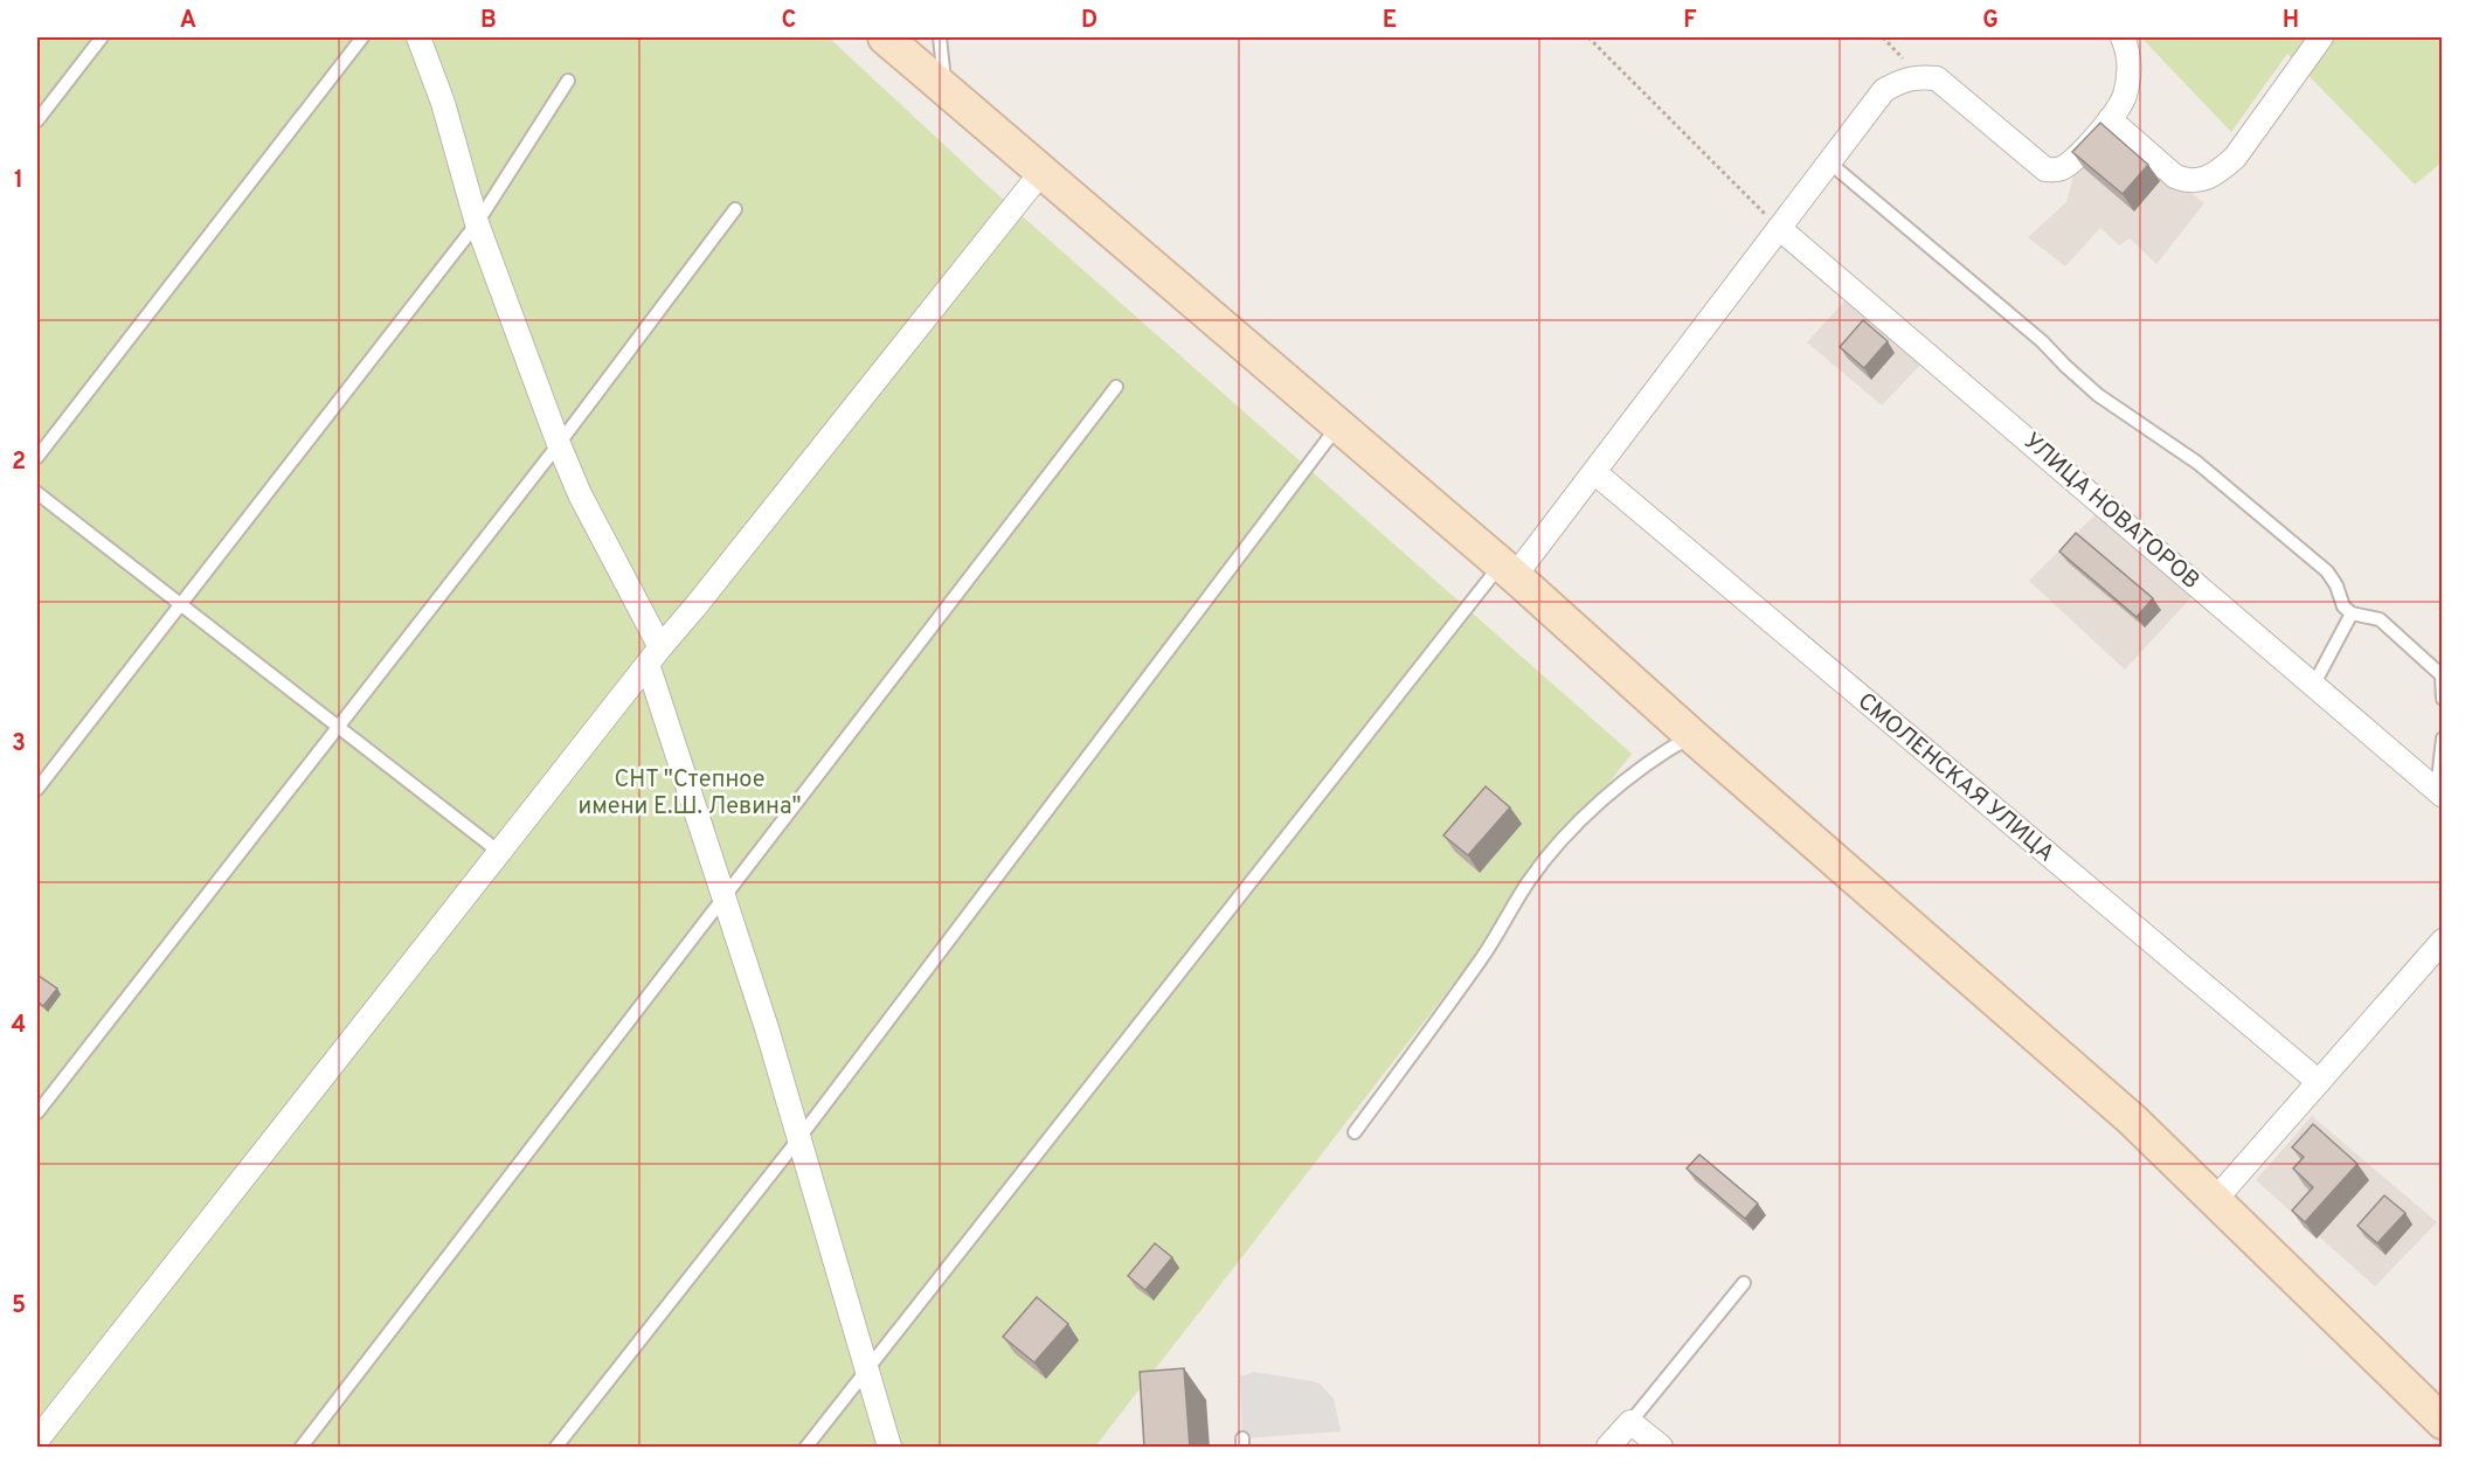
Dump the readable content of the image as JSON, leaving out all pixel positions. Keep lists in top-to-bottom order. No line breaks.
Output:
{"streets":{"street":["УЛИЦА НОВАТОРОВ","СМОЛЕНСКАЯ УЛИЦА"]},"parks":["СНТ \"Степное имени Е.Ш. Левина\""],"grid":{"columns":["A","B","C","D","E","F","G","H"],"rows":["1","2","3","4","5"]}}
